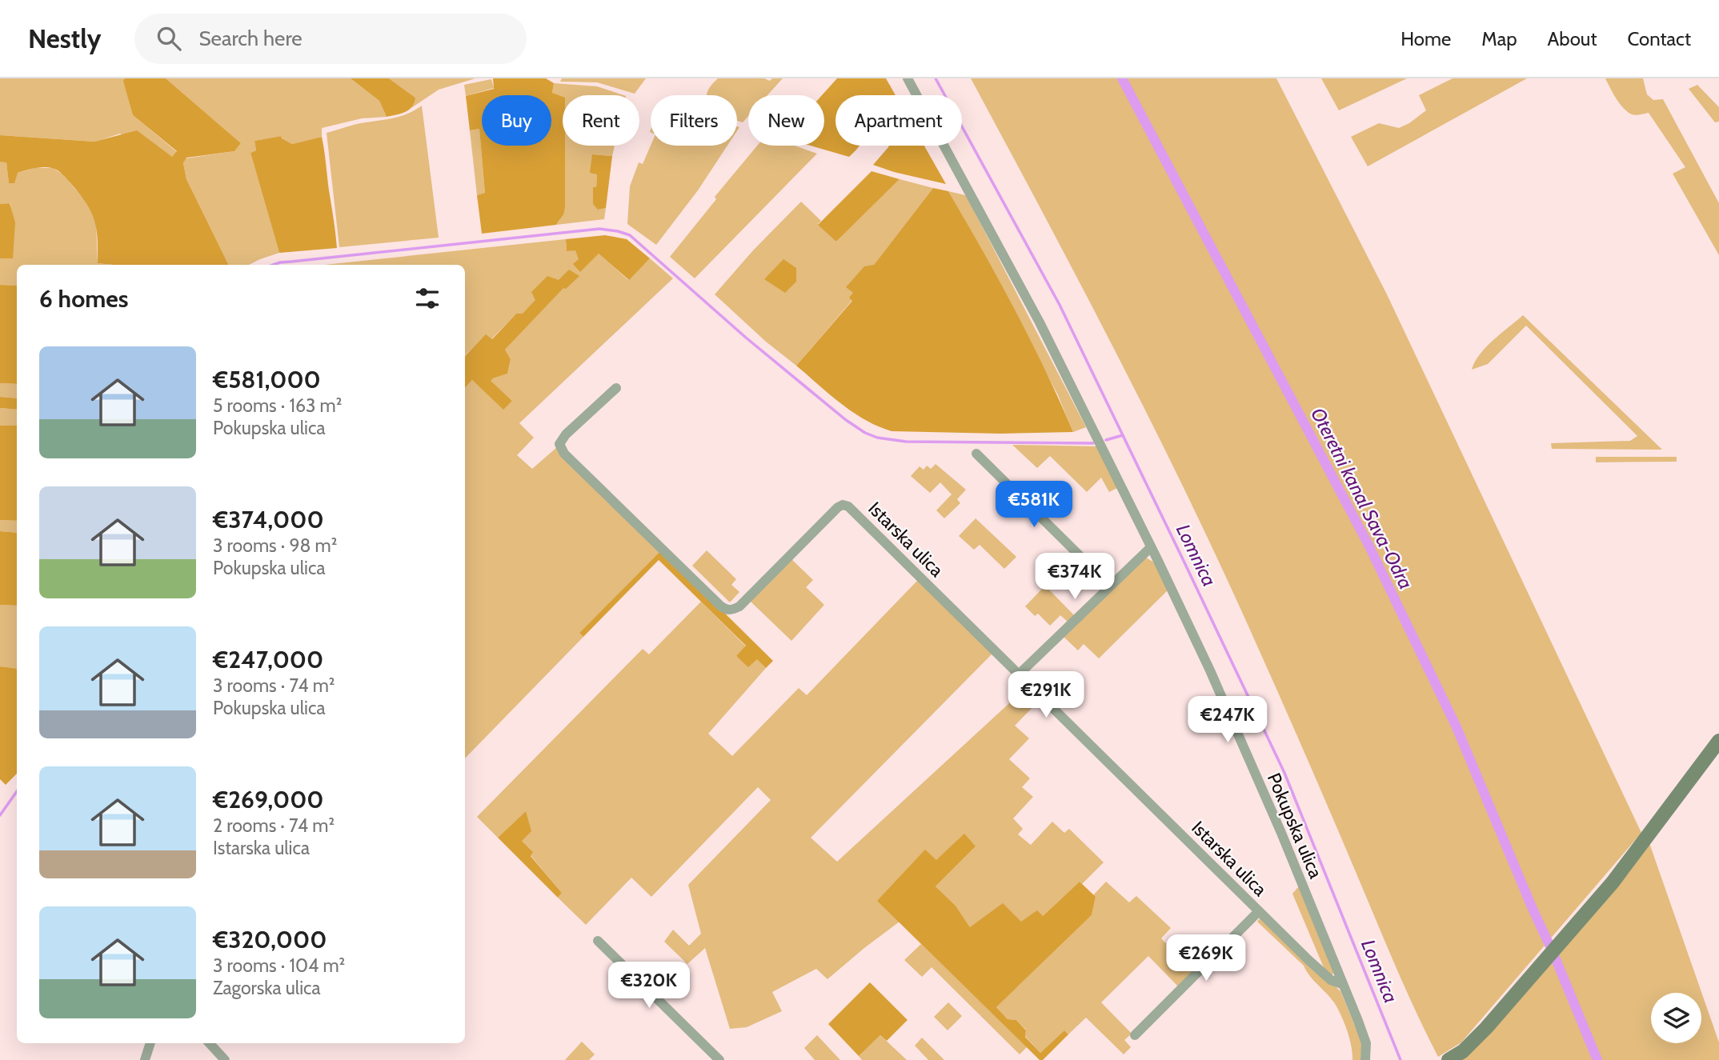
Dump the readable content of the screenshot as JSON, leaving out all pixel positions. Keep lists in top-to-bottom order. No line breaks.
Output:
{"streets":{"street":["Istarska ulica","Pokupska ulica"]},"crossings":[["Istarska ulica","Pokupska ulica"]],"water":["Oteretni kanal Sava-Odra","Lomnica"],"page":{"header":"Nestly","search":"Search here","nav":["Home","Map","About","Contact"],"chip":["Buy","Rent","Filters","New","Apartment"],"heading":"6 homes","list":[{"name":"€581,000","note":"5 rooms · 163 m² · Pokupska ulica"},{"name":"€374,000","note":"3 rooms · 98 m² · Pokupska ulica"},{"name":"€247,000","note":"3 rooms · 74 m² · Pokupska ulica"},{"name":"€269,000","note":"2 rooms · 74 m² · Istarska ulica"},{"name":"€320,000","note":"3 rooms · 104 m² · Zagorska ulica"}],"price":["€581K","€374K","€291K","€247K","€269K","€320K"]}}
